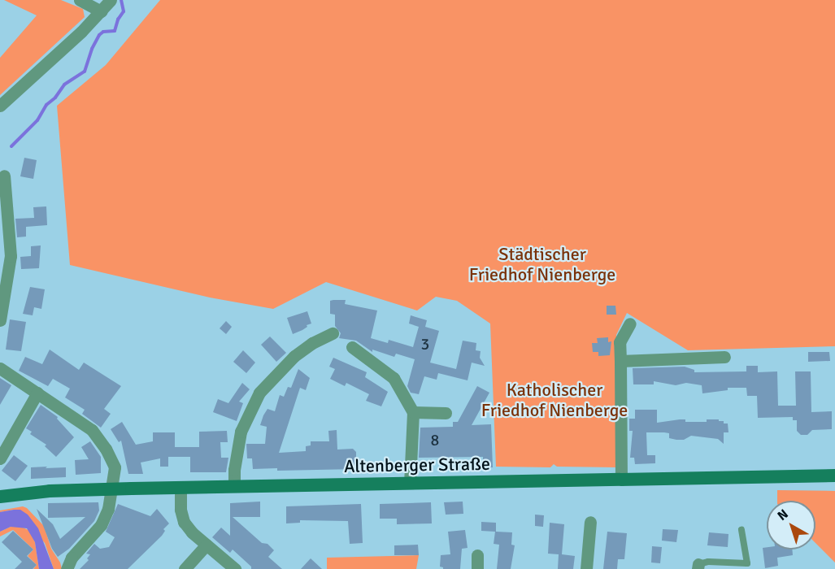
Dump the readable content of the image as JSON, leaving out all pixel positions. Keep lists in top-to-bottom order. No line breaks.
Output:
{"streets":{"main road":["Altenberger Straße"]},"parks":["Städtischer Friedhof Nienberge","Katholischer Friedhof Nienberge"],"house_numbers":["3","8"],"north":"top left"}
